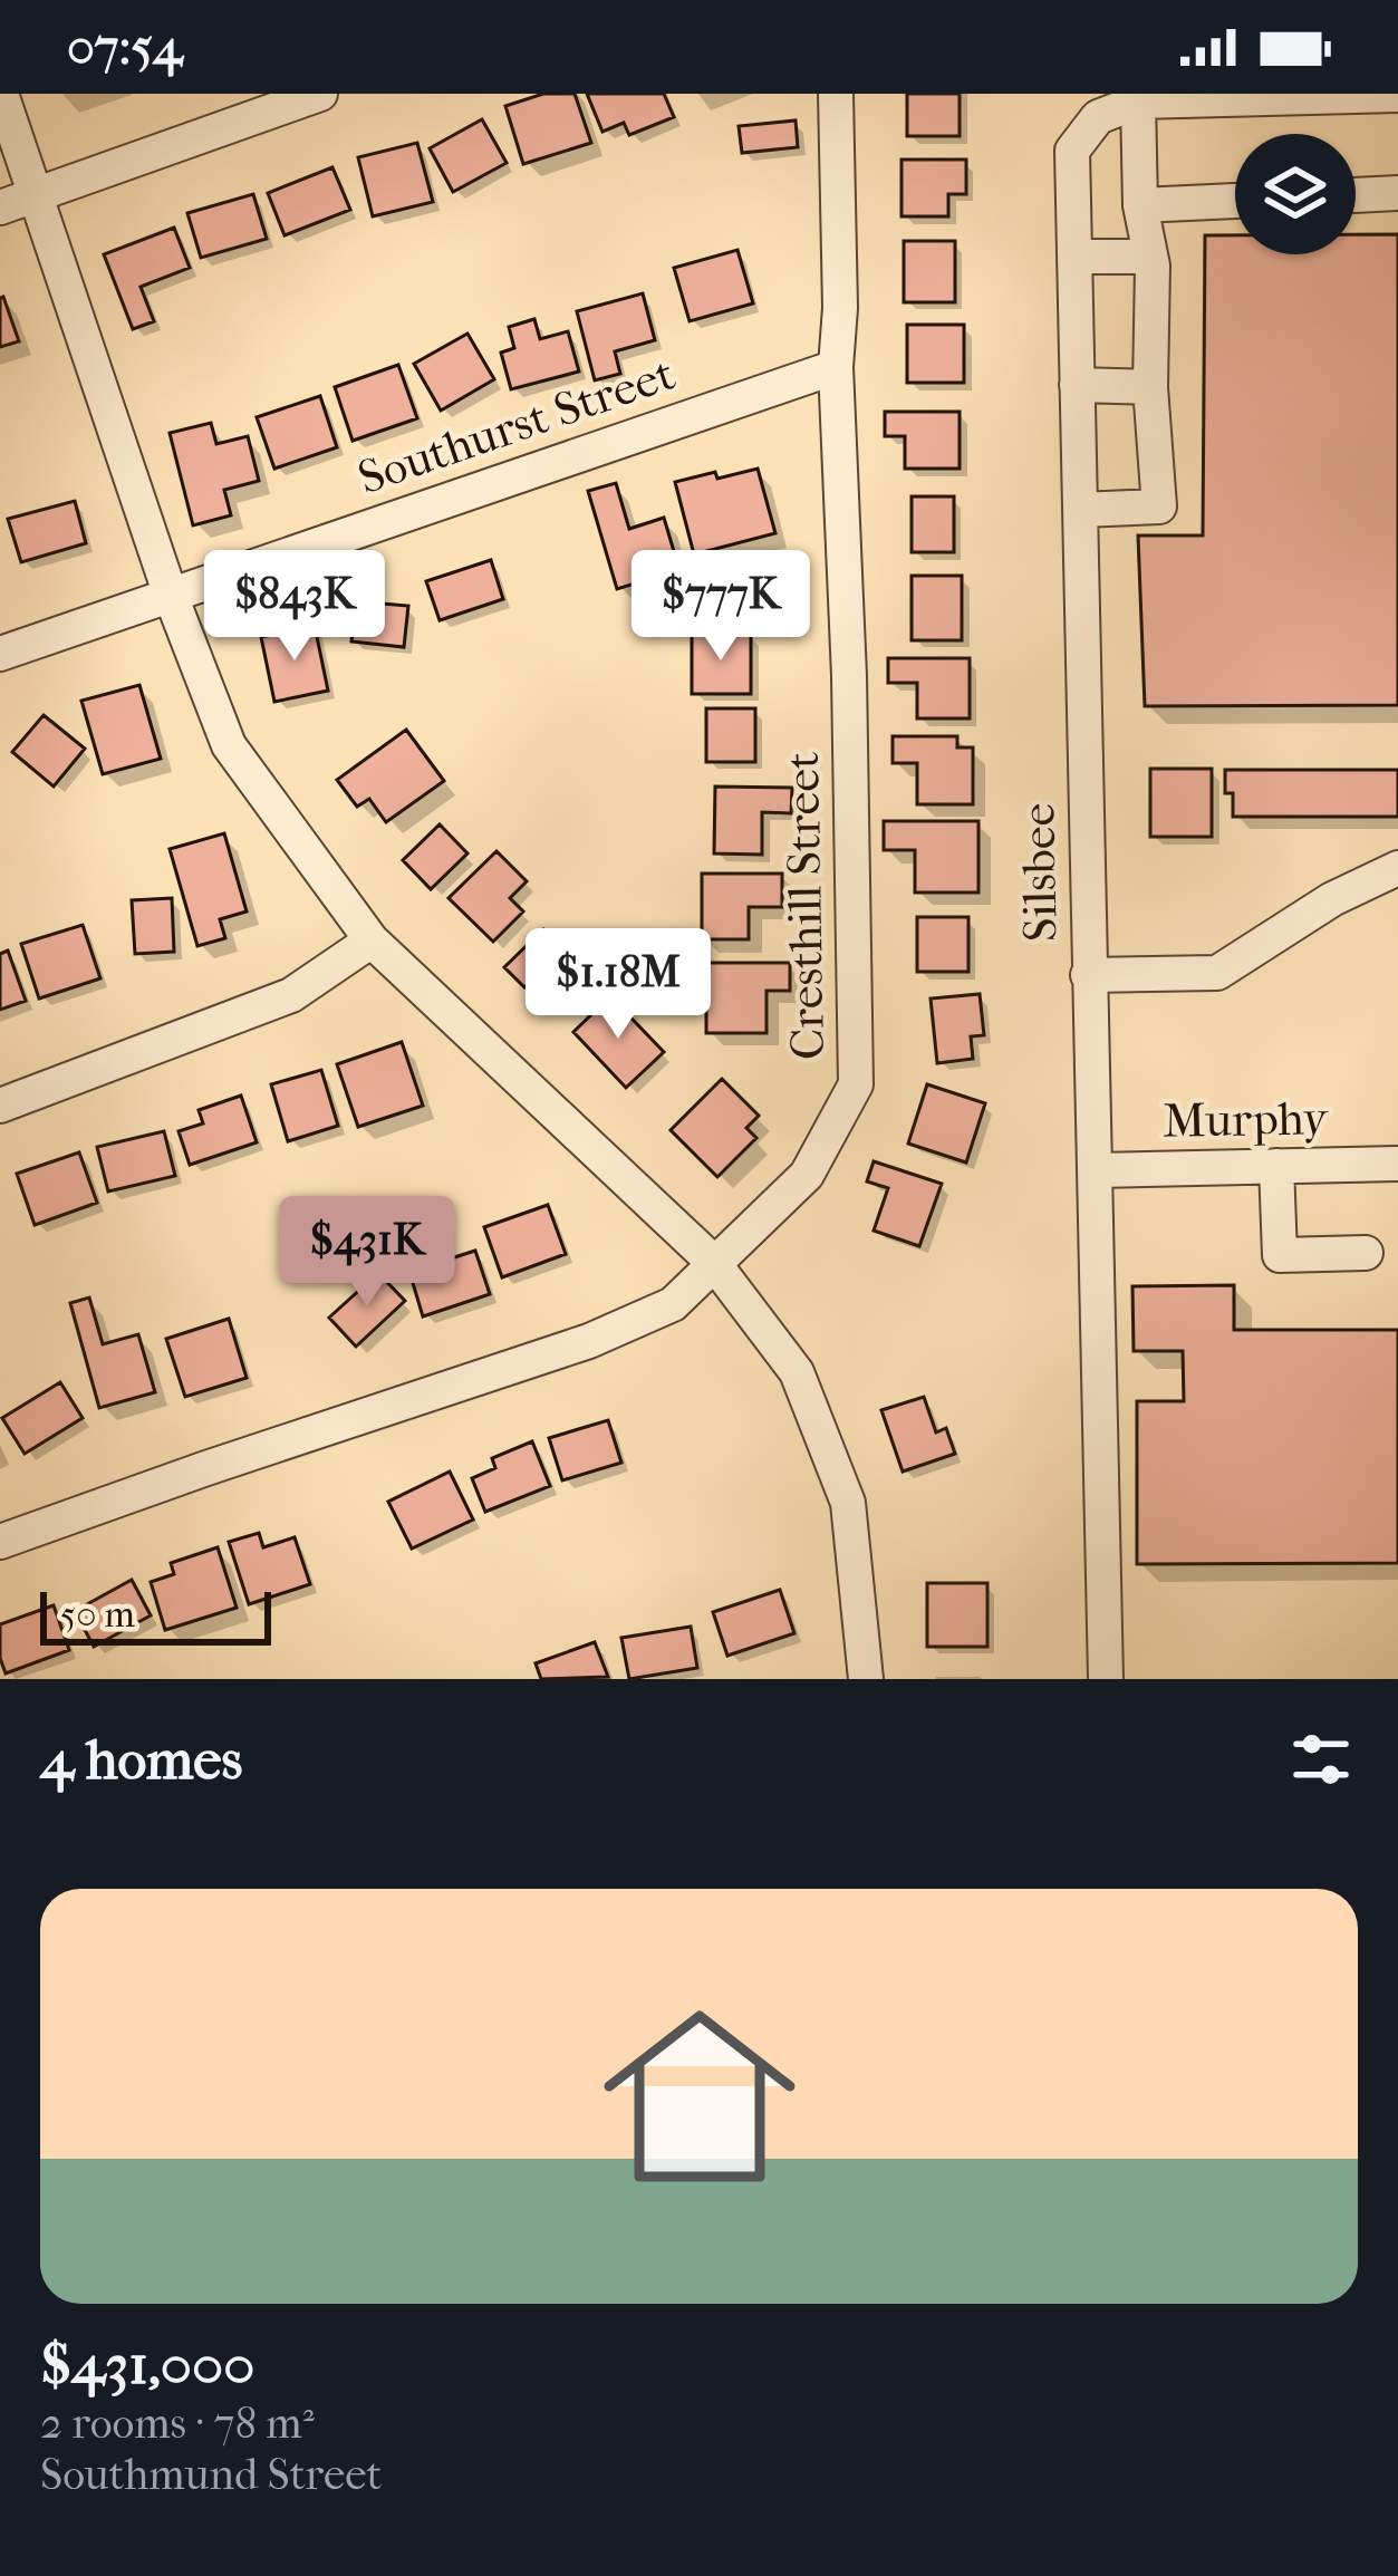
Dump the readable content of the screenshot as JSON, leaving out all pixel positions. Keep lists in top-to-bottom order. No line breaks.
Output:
{"streets":{"street":["Southurst Street","Silsbee","Cresthill Street","Murphy"]},"crossings":[["Southurst Street","Cresthill Street"],["Silsbee","Murphy"]],"scale_bar":"50 m","page":{"status":"07:54","price":["$843K","$777K","$1.18M","$431K"],"scale":"50 m","heading":"4 homes","list":[{"name":"$431,000","note":"2 rooms · 78 m² · Southmund Street"}]}}
